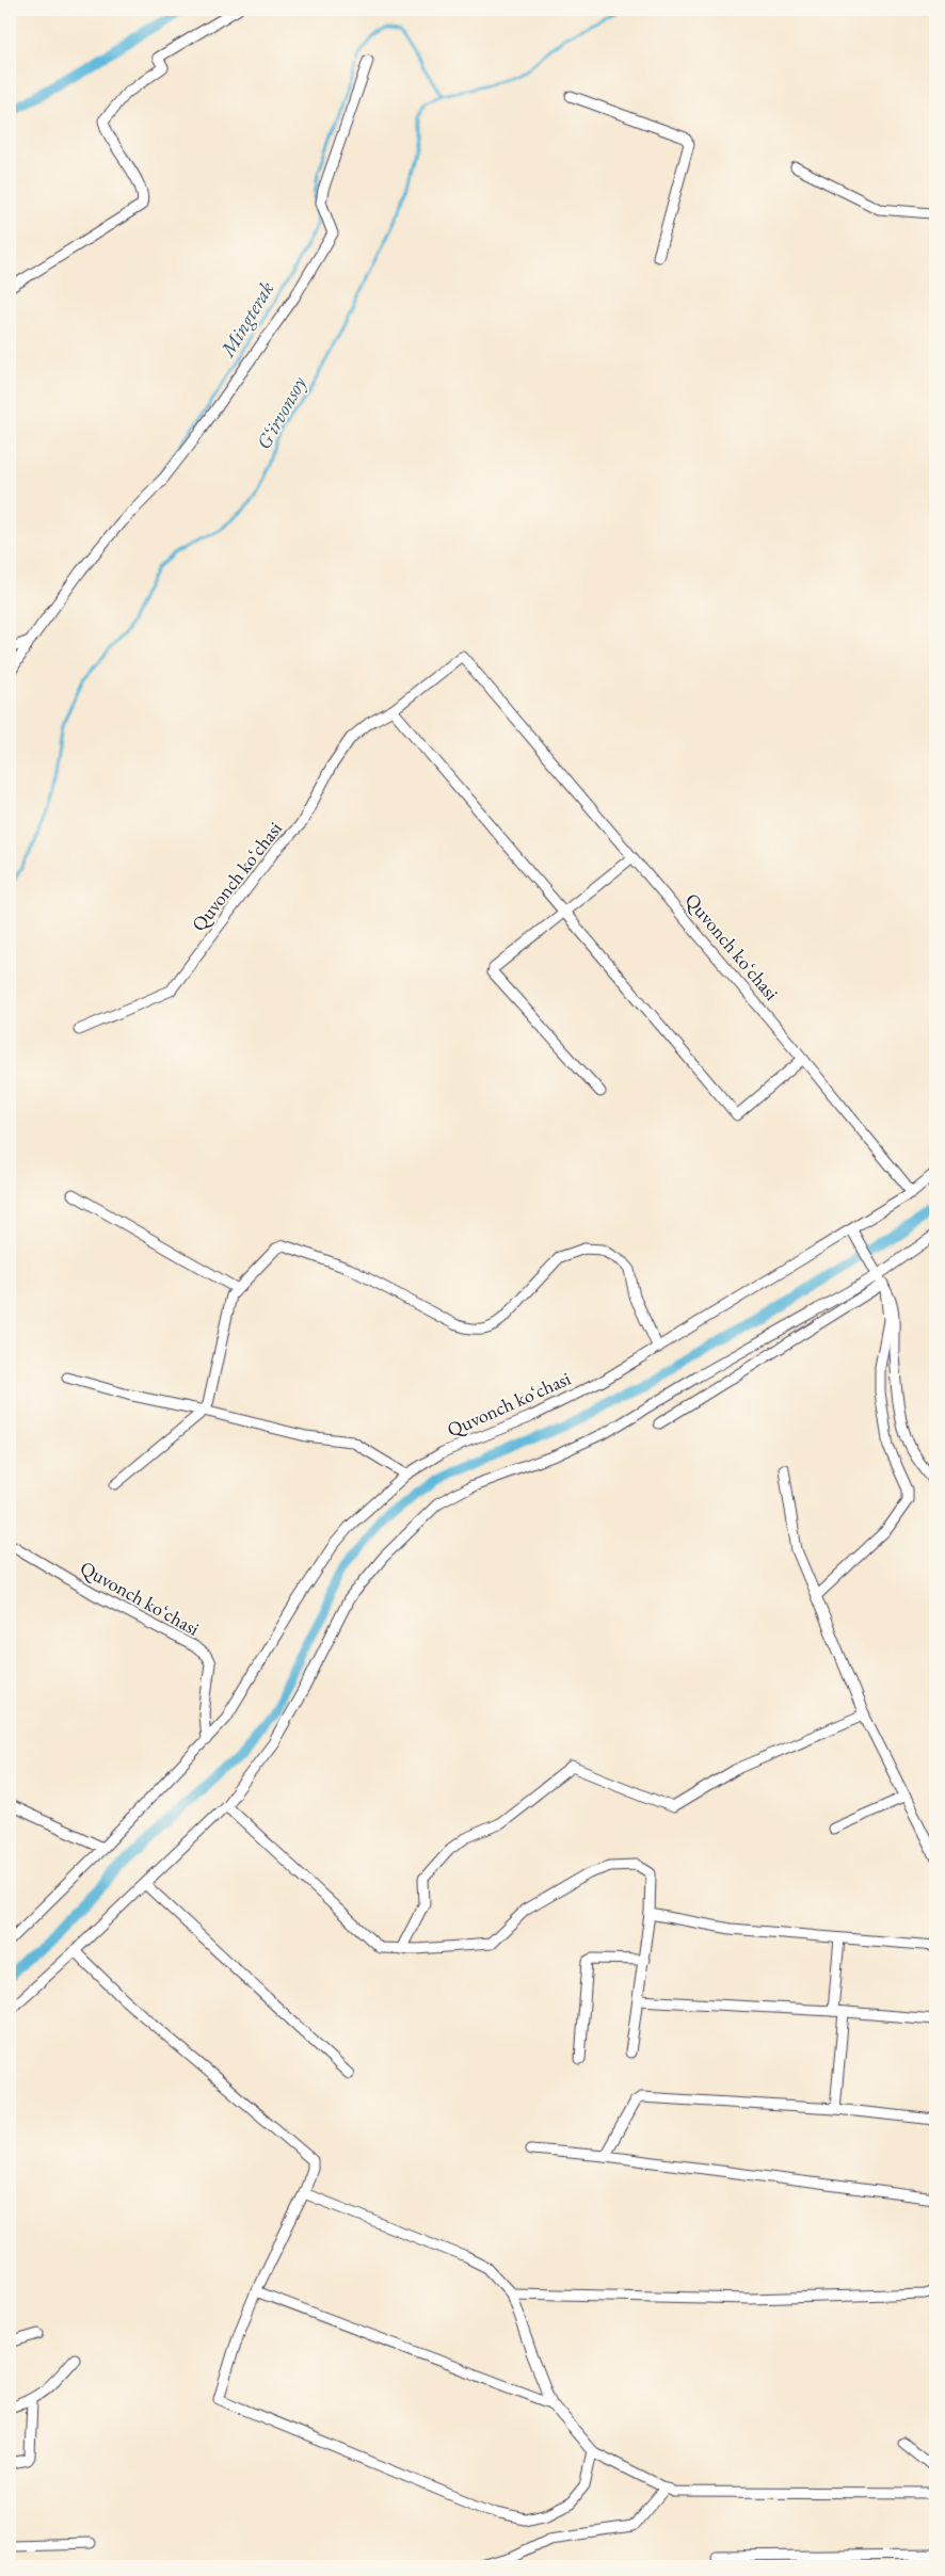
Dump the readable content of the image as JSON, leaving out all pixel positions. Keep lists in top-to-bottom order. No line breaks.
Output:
{"streets":{"street":["Quvonch koʻchasi"]},"water":["Mingterak","G‘irvonsoy"]}
